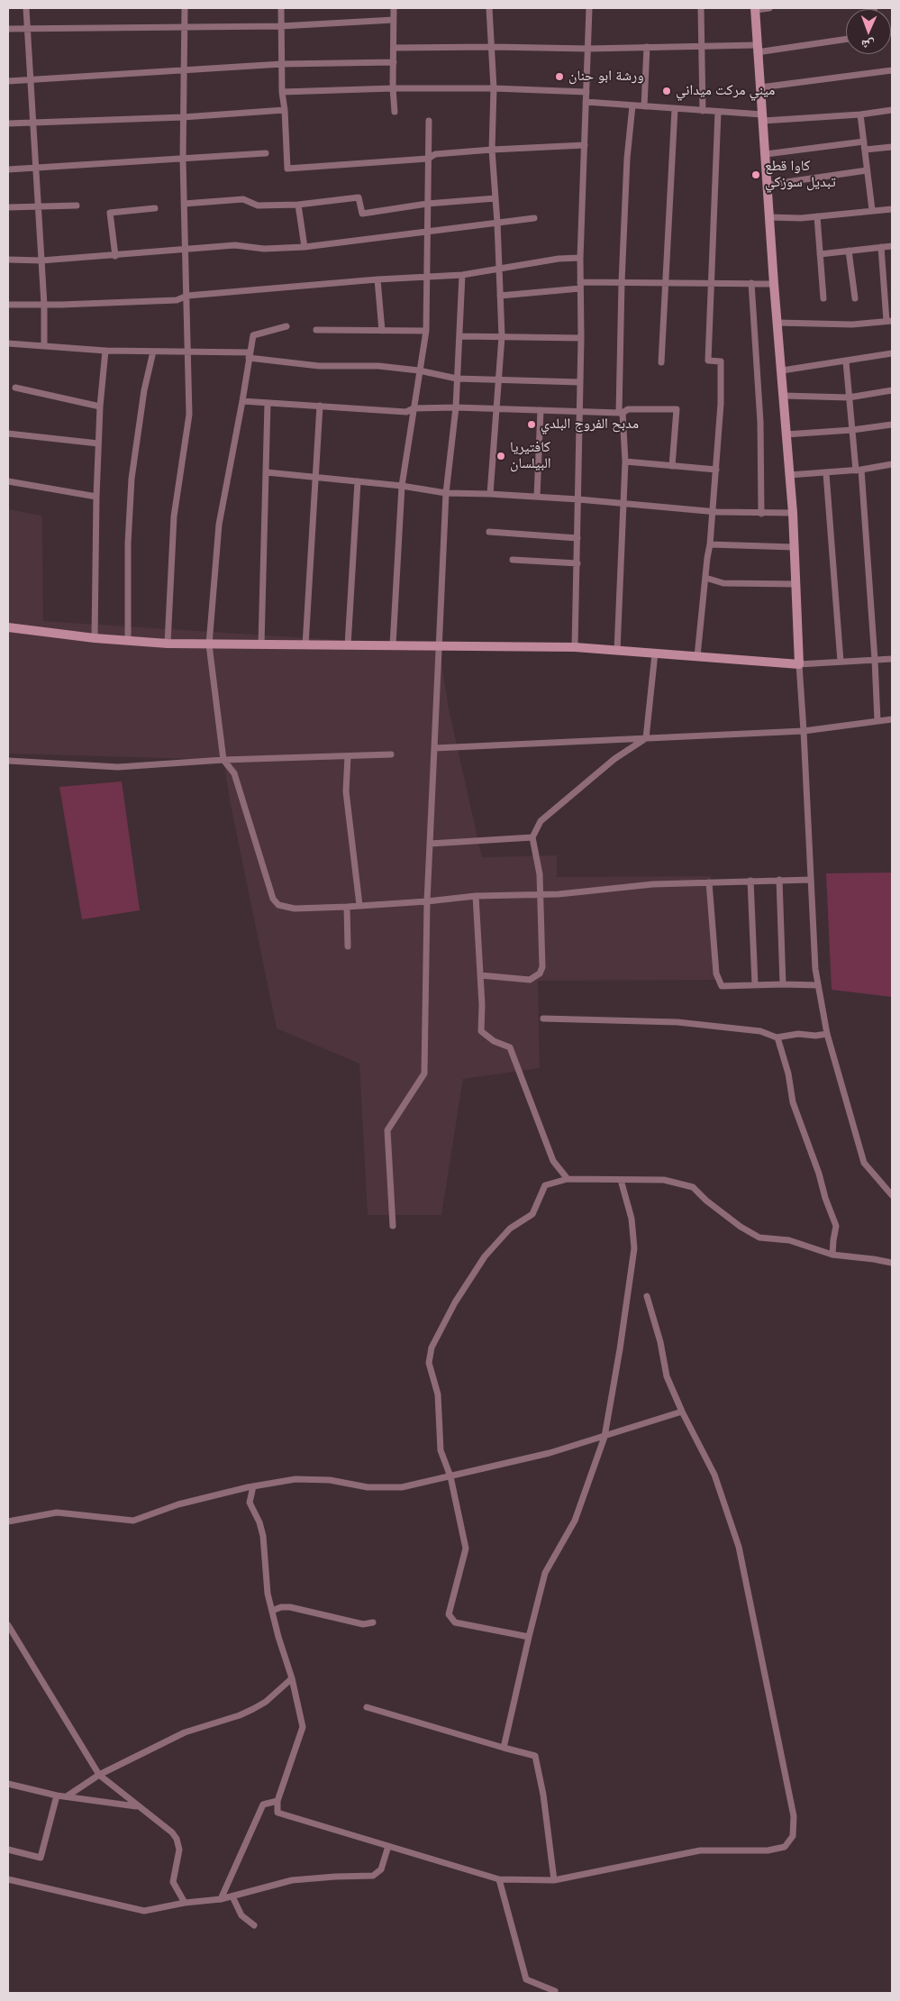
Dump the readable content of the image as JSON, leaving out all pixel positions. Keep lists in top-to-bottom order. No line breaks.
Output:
{"places":["ورشة ابو حنان","ميني مركت ميداني","كاوا قطع تبديل سوزكي","مدبح الفروج البلدي","كافتيريا البيلسان"],"north":"bottom"}
